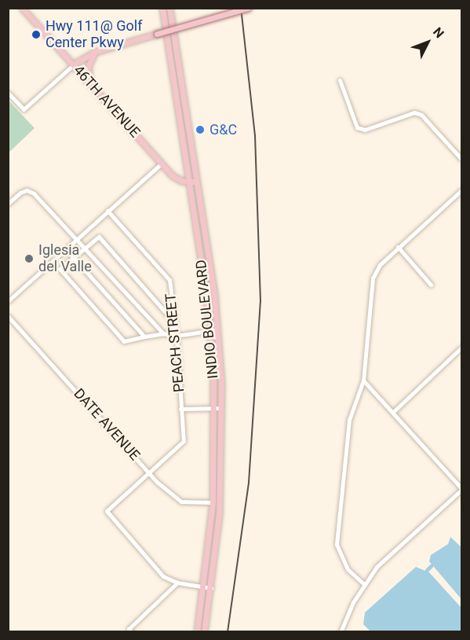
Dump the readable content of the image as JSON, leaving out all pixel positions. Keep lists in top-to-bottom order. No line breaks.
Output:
{"streets":{"main road":["46TH AVENUE","INDIO BOULEVARD"],"street":["PEACH STREET","DATE AVENUE"]},"crossings":[["46TH AVENUE","INDIO BOULEVARD"],["INDIO BOULEVARD","DATE AVENUE"],["PEACH STREET","DATE AVENUE"]],"places":["Hwy 111@ Golf Center Pkwy","G&C","Iglesia del Valle"],"north":"top right"}
